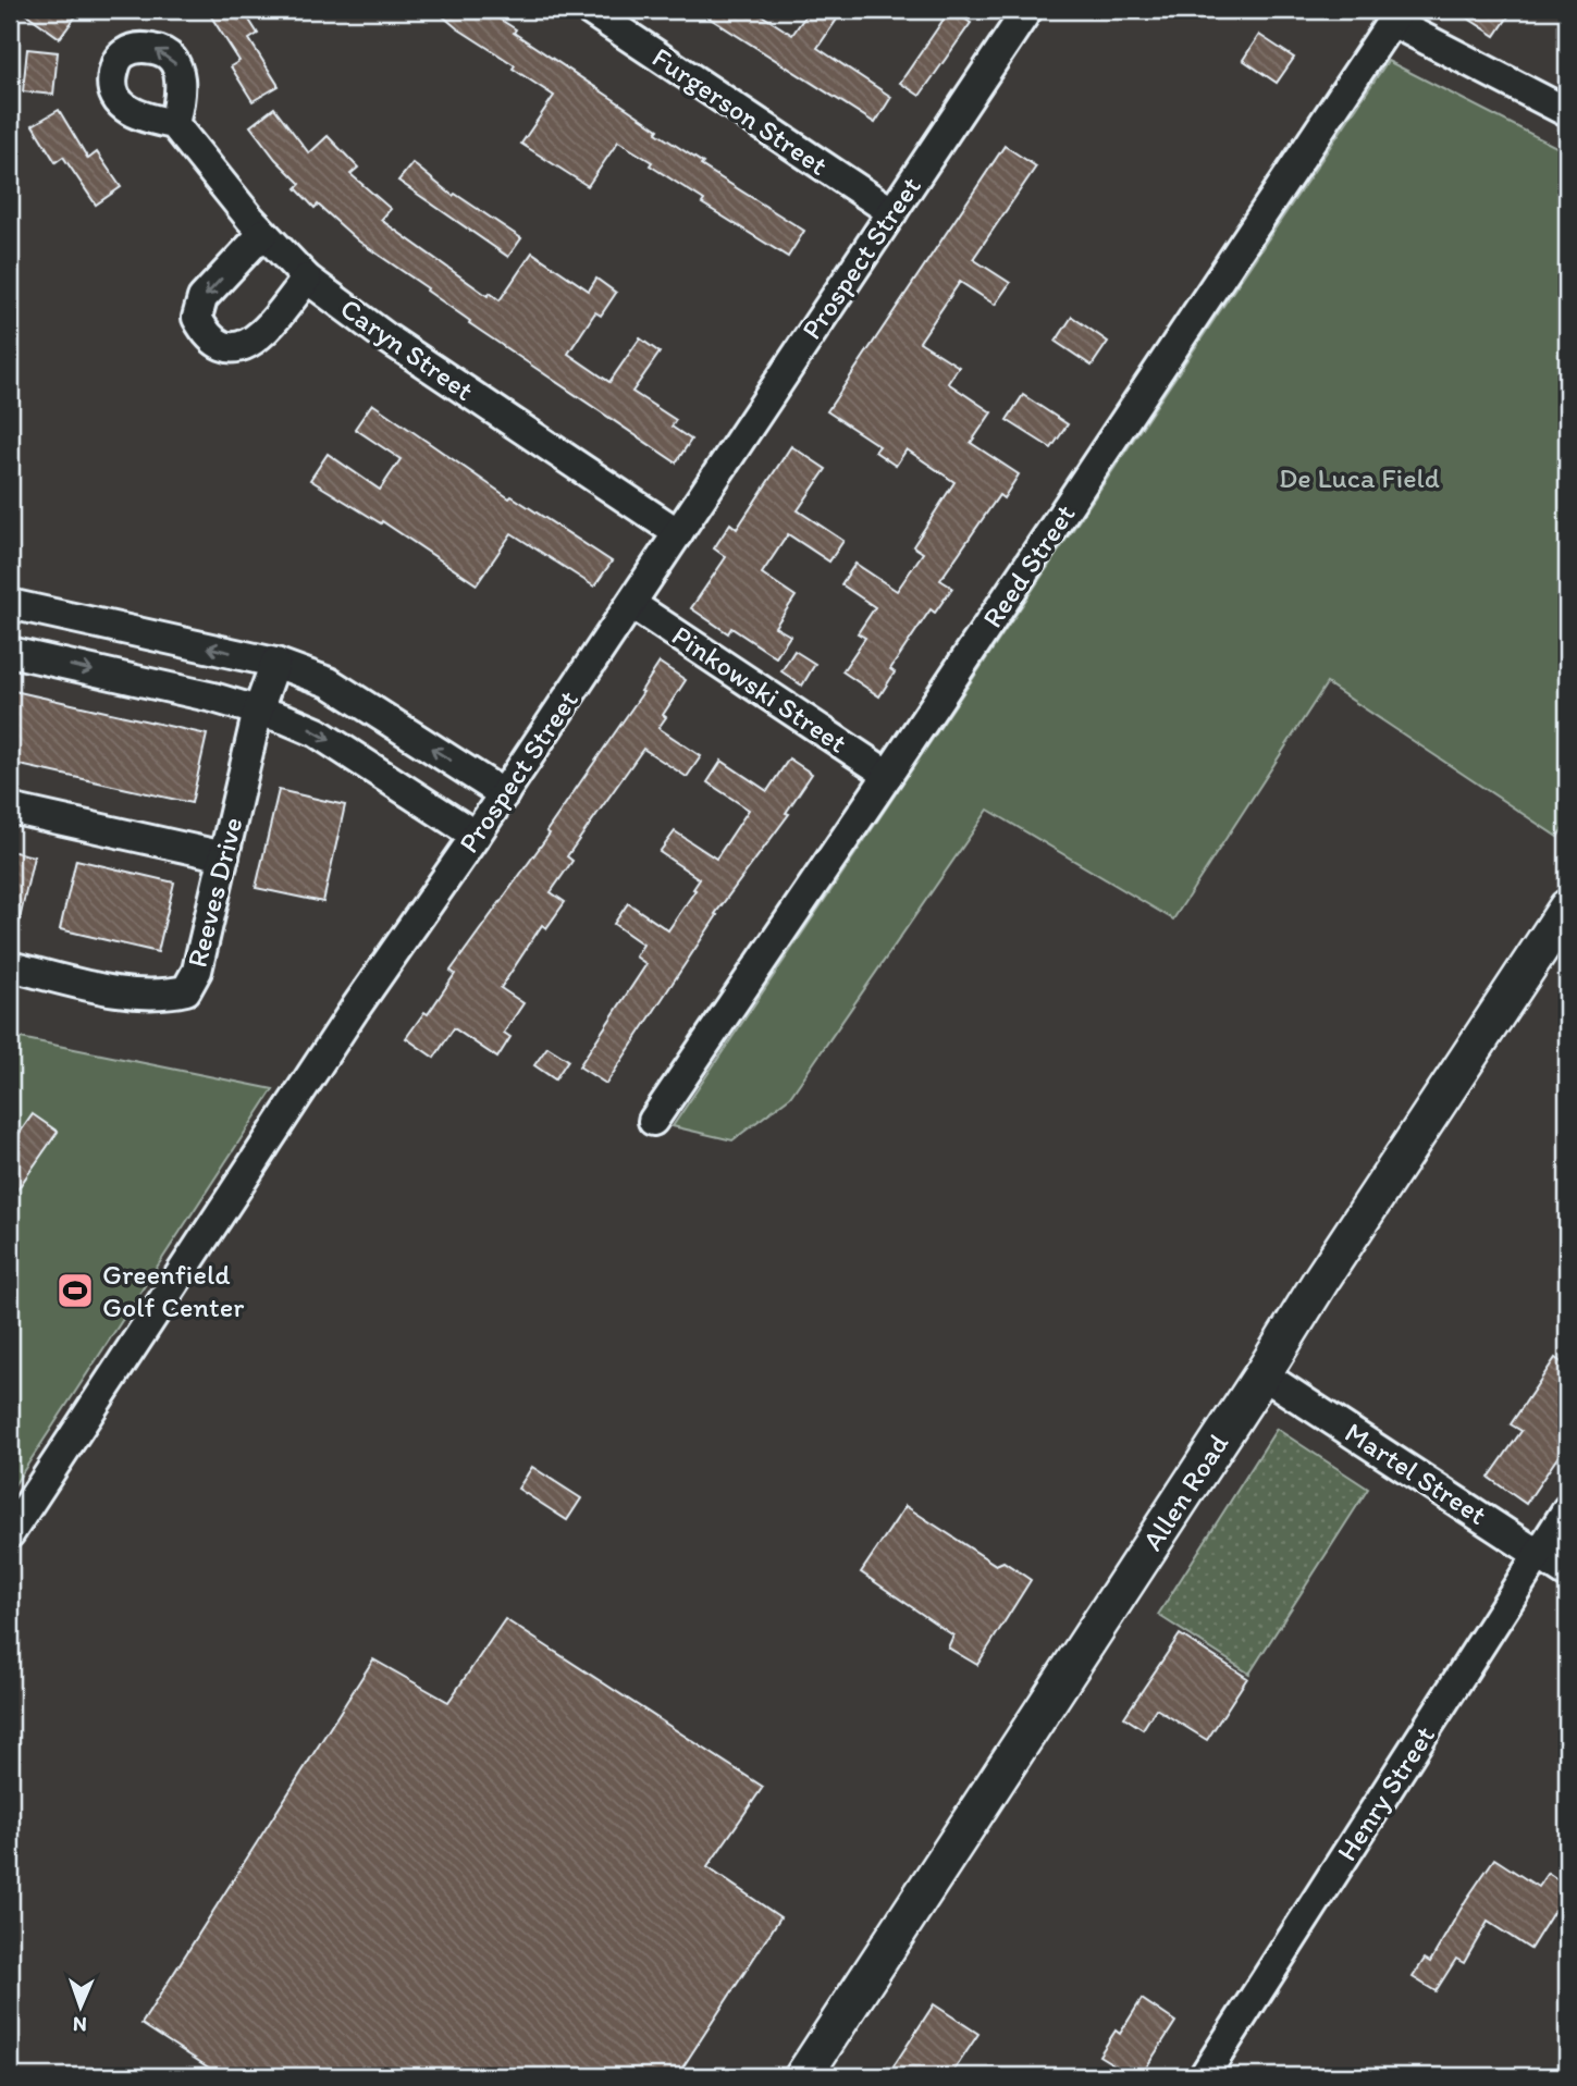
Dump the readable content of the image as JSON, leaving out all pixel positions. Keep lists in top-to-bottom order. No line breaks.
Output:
{"streets":{"main road":["Allen Road"],"street":["Furgerson Street","Prospect Street","Caryn Street","Reed Street","Pinkowski Street","Reeves Drive","Martel Street","Henry Street"]},"crossings":[["Furgerson Street","Prospect Street"],["Prospect Street","Caryn Street"],["Prospect Street","Pinkowski Street"],["Reed Street","Pinkowski Street"],["Martel Street","Allen Road"],["Martel Street","Henry Street"]],"parks":["De Luca Field"],"places":{"sports":["Greenfield Golf Center"]},"north":"bottom"}
